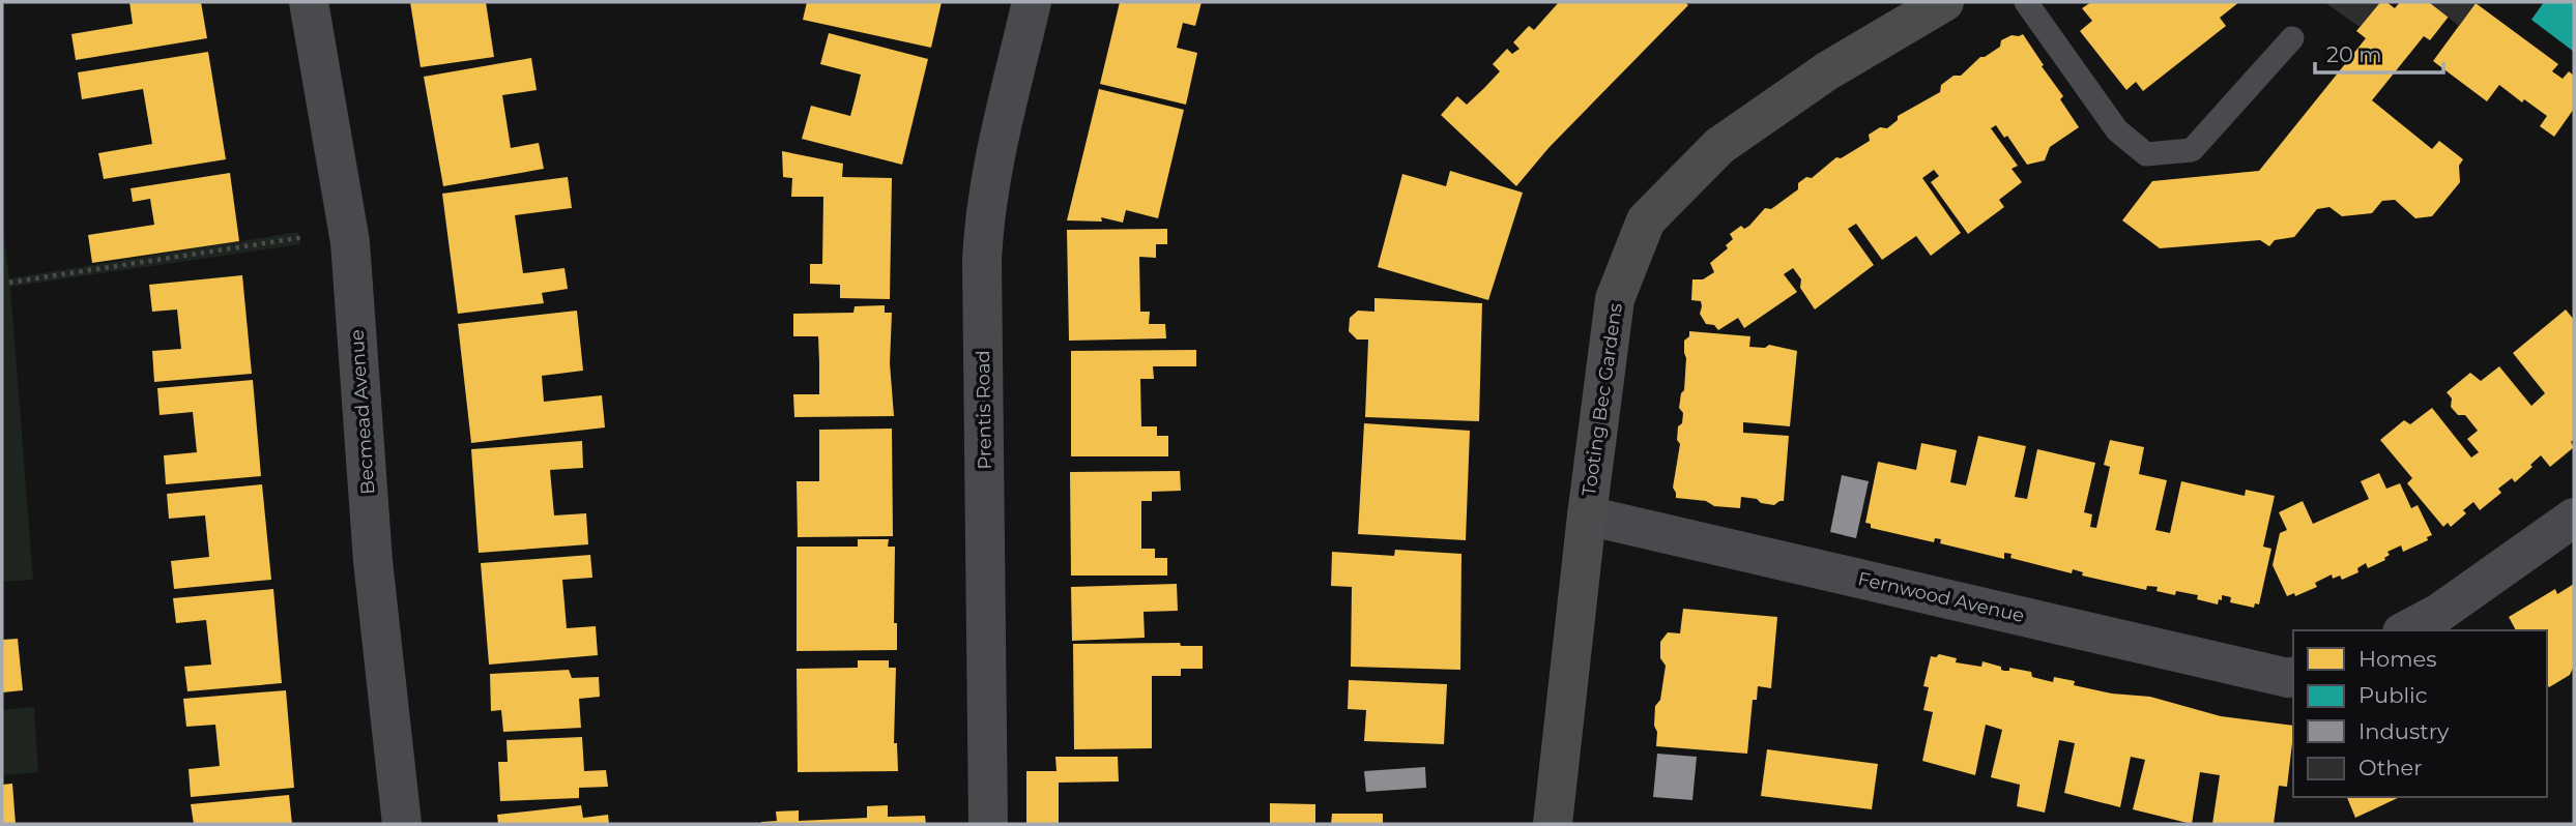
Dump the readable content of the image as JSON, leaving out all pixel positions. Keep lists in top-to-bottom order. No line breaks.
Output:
{"streets":{"highway":["Tooting Bec Gardens"],"street":["Prentis Road","Becmead Avenue","Fernwood Avenue"]},"crossings":[["Tooting Bec Gardens","Fernwood Avenue"]],"legend":["Homes","Public","Industry","Other"],"scale_bar":"20 m"}
